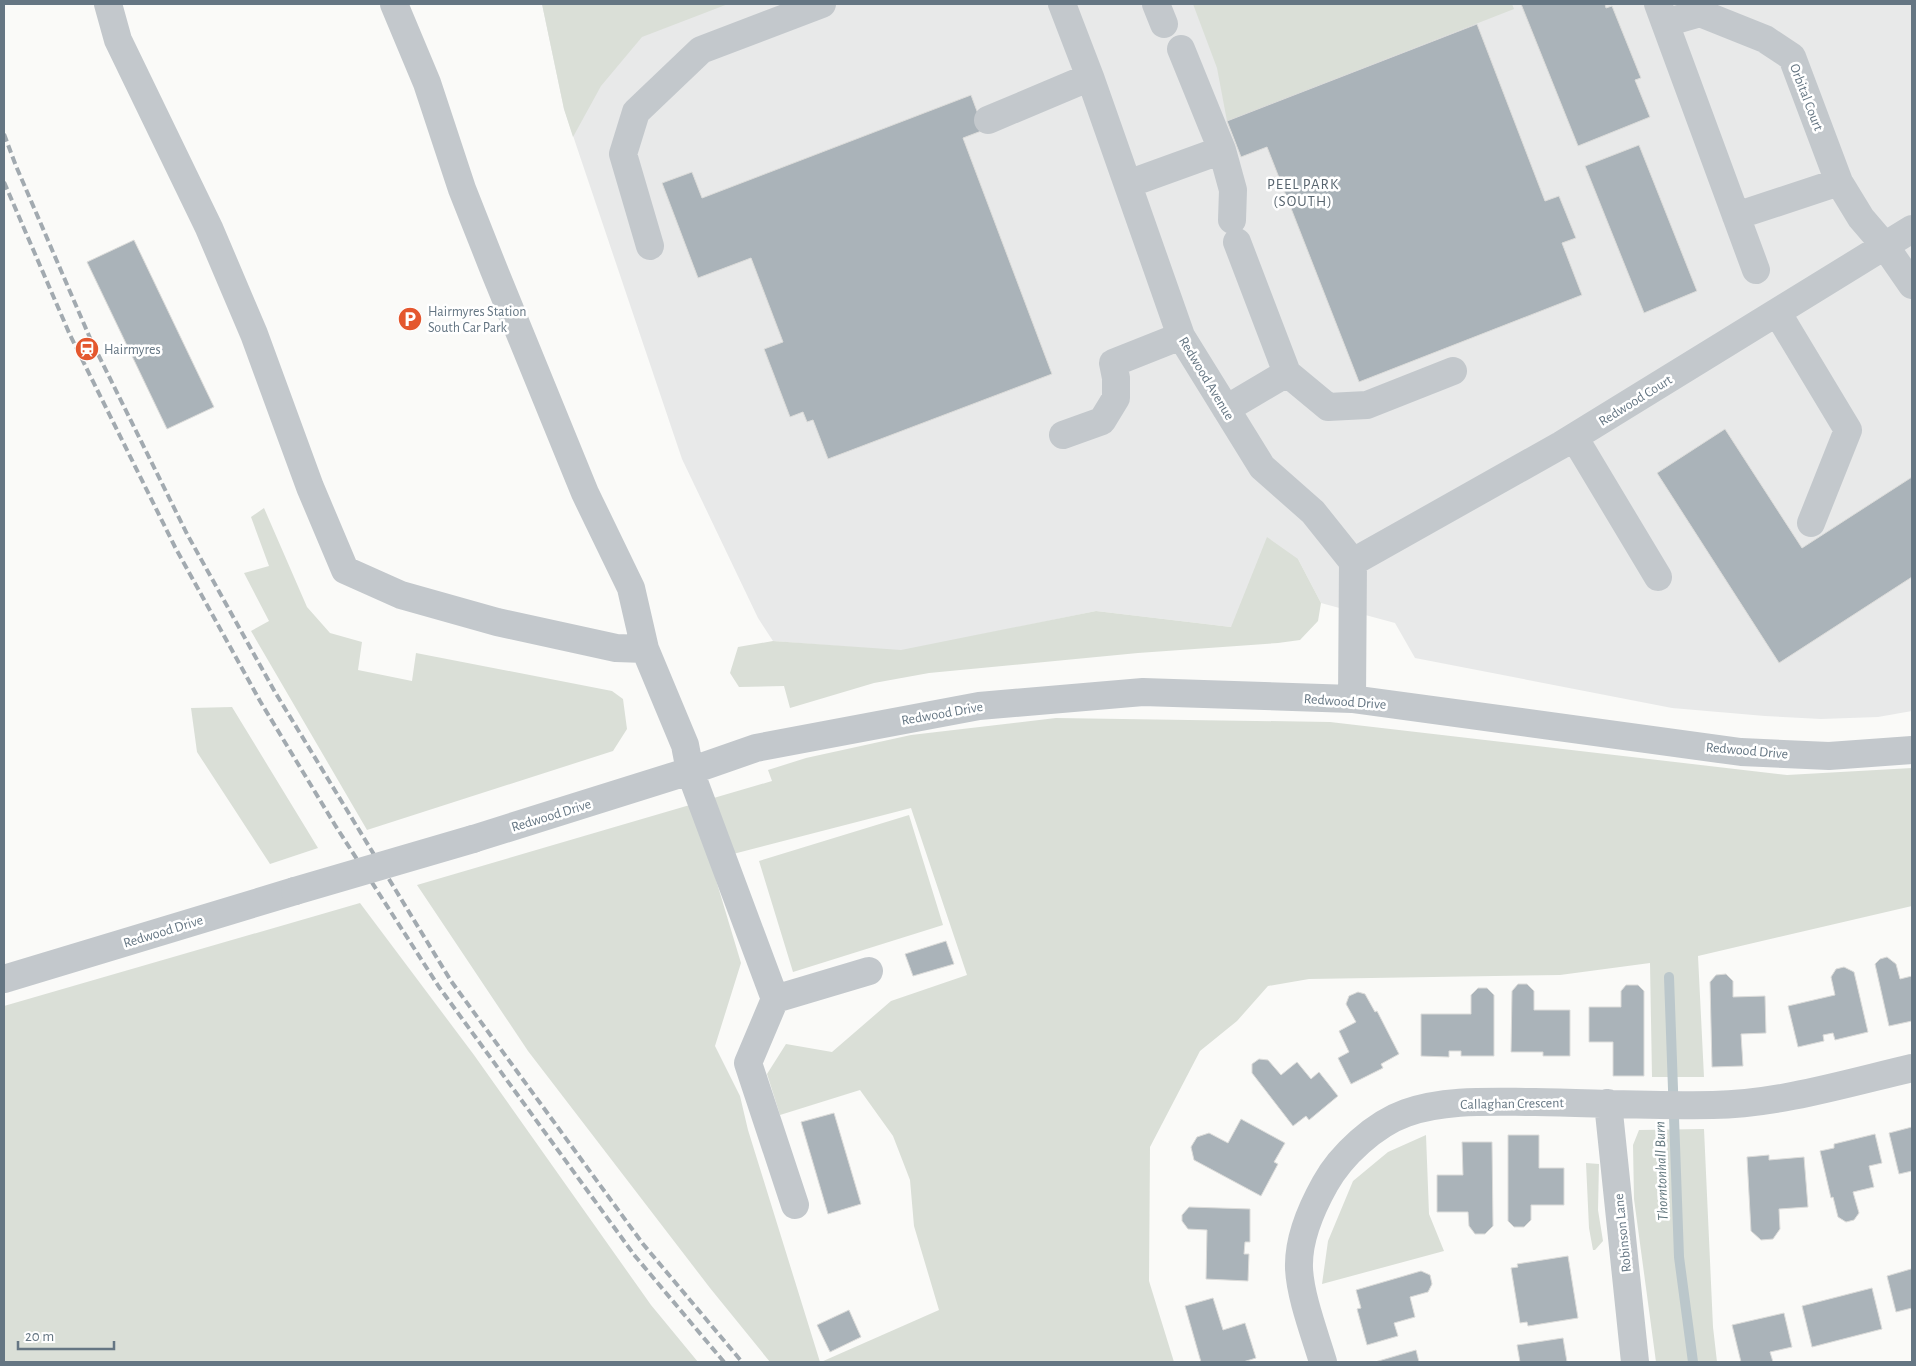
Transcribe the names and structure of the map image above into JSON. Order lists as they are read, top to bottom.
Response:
{
  "streets": {
    "street": [
      "Orbital Court",
      "Redwood Avenue",
      "Redwood Court",
      "Redwood Drive",
      "Callaghan Crescent",
      "Robinson Lane"
    ]
  },
  "crossings": [
    ["Orbital Court", "Redwood Court"],
    ["Redwood Avenue", "Redwood Court"],
    ["Callaghan Crescent", "Robinson Lane"]
  ],
  "districts": ["PEEL PARK (SOUTH)"],
  "water": ["Thorntonhall Burn"],
  "places": {
    "parking": ["Hairmyres Station South Car Park"],
    "station": ["Hairmyres"]
  },
  "scale_bar": "20 m"
}
